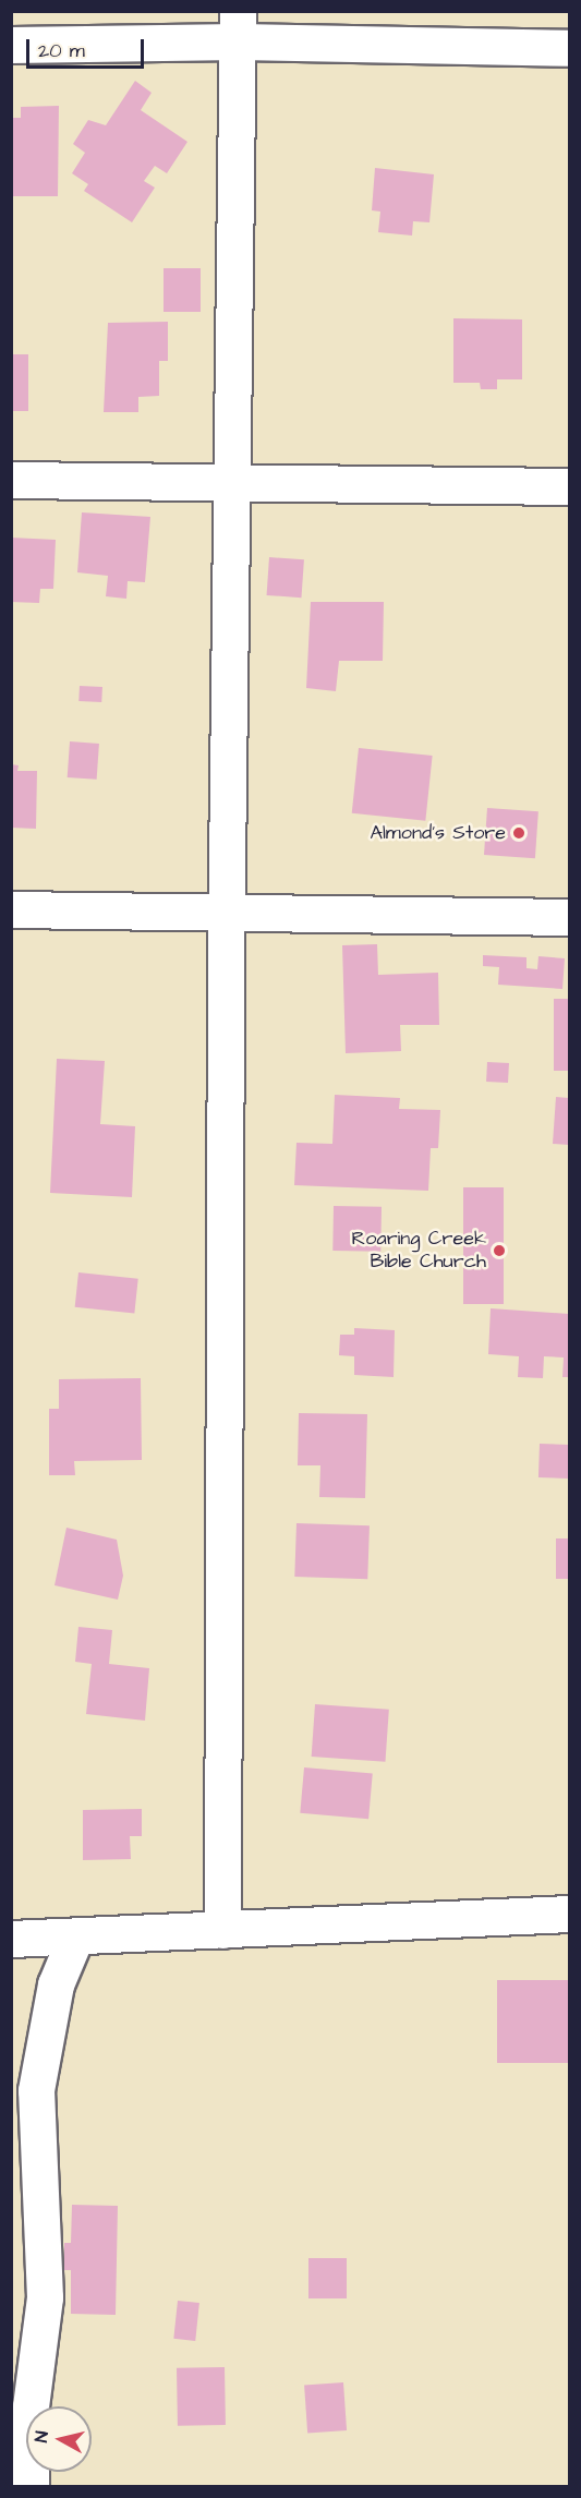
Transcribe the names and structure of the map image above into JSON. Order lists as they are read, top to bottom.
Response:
{
  "places": ["Almond's Store", "Roaring Creek Bible Church"],
  "scale_bar": "20 m",
  "north": "left"
}
